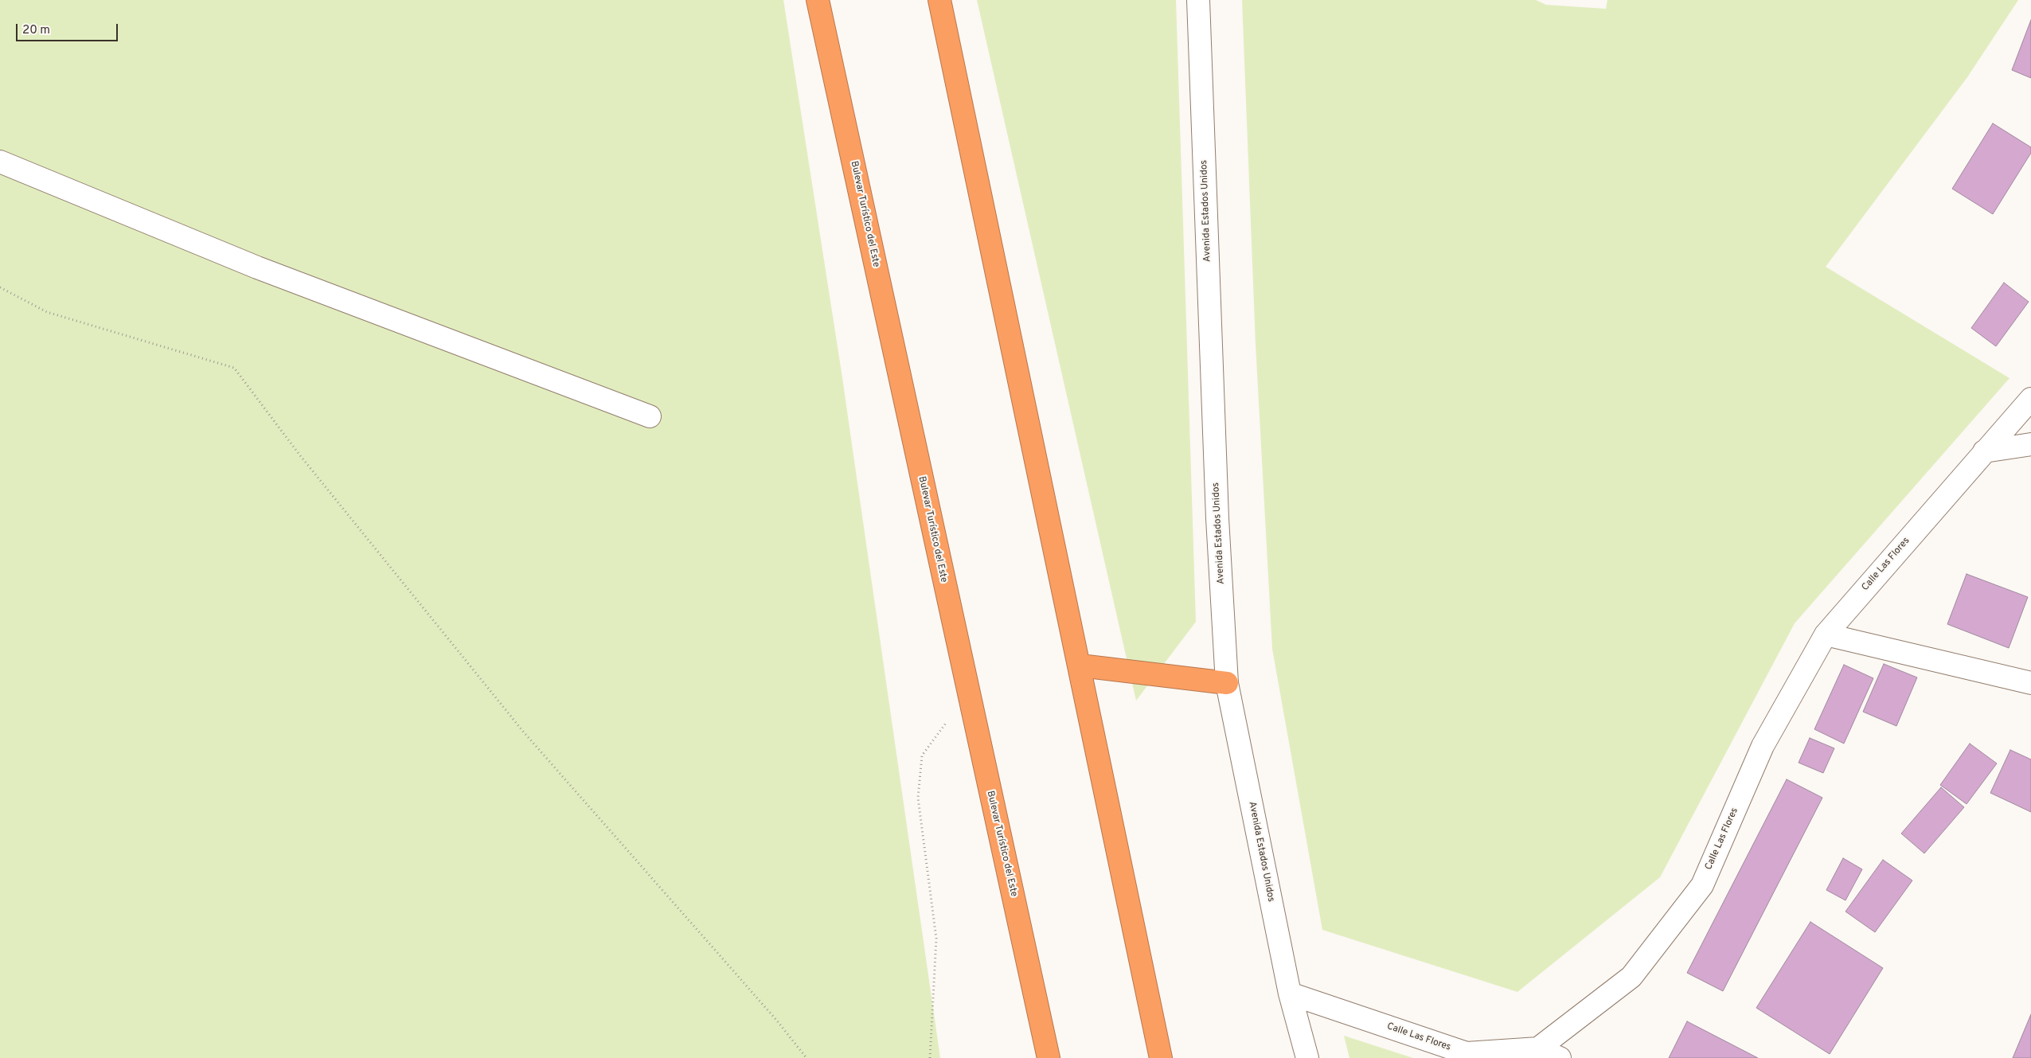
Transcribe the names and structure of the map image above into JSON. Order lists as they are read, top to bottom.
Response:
{
  "streets": {
    "highway": ["Bulevar Turístico del Este"],
    "street": ["Avenida Estados Unidos", "Calle Las Flores"]
  },
  "crossings": [
    ["Avenida Estados Unidos", "Calle Las Flores"]
  ],
  "scale_bar": "20 m"
}
